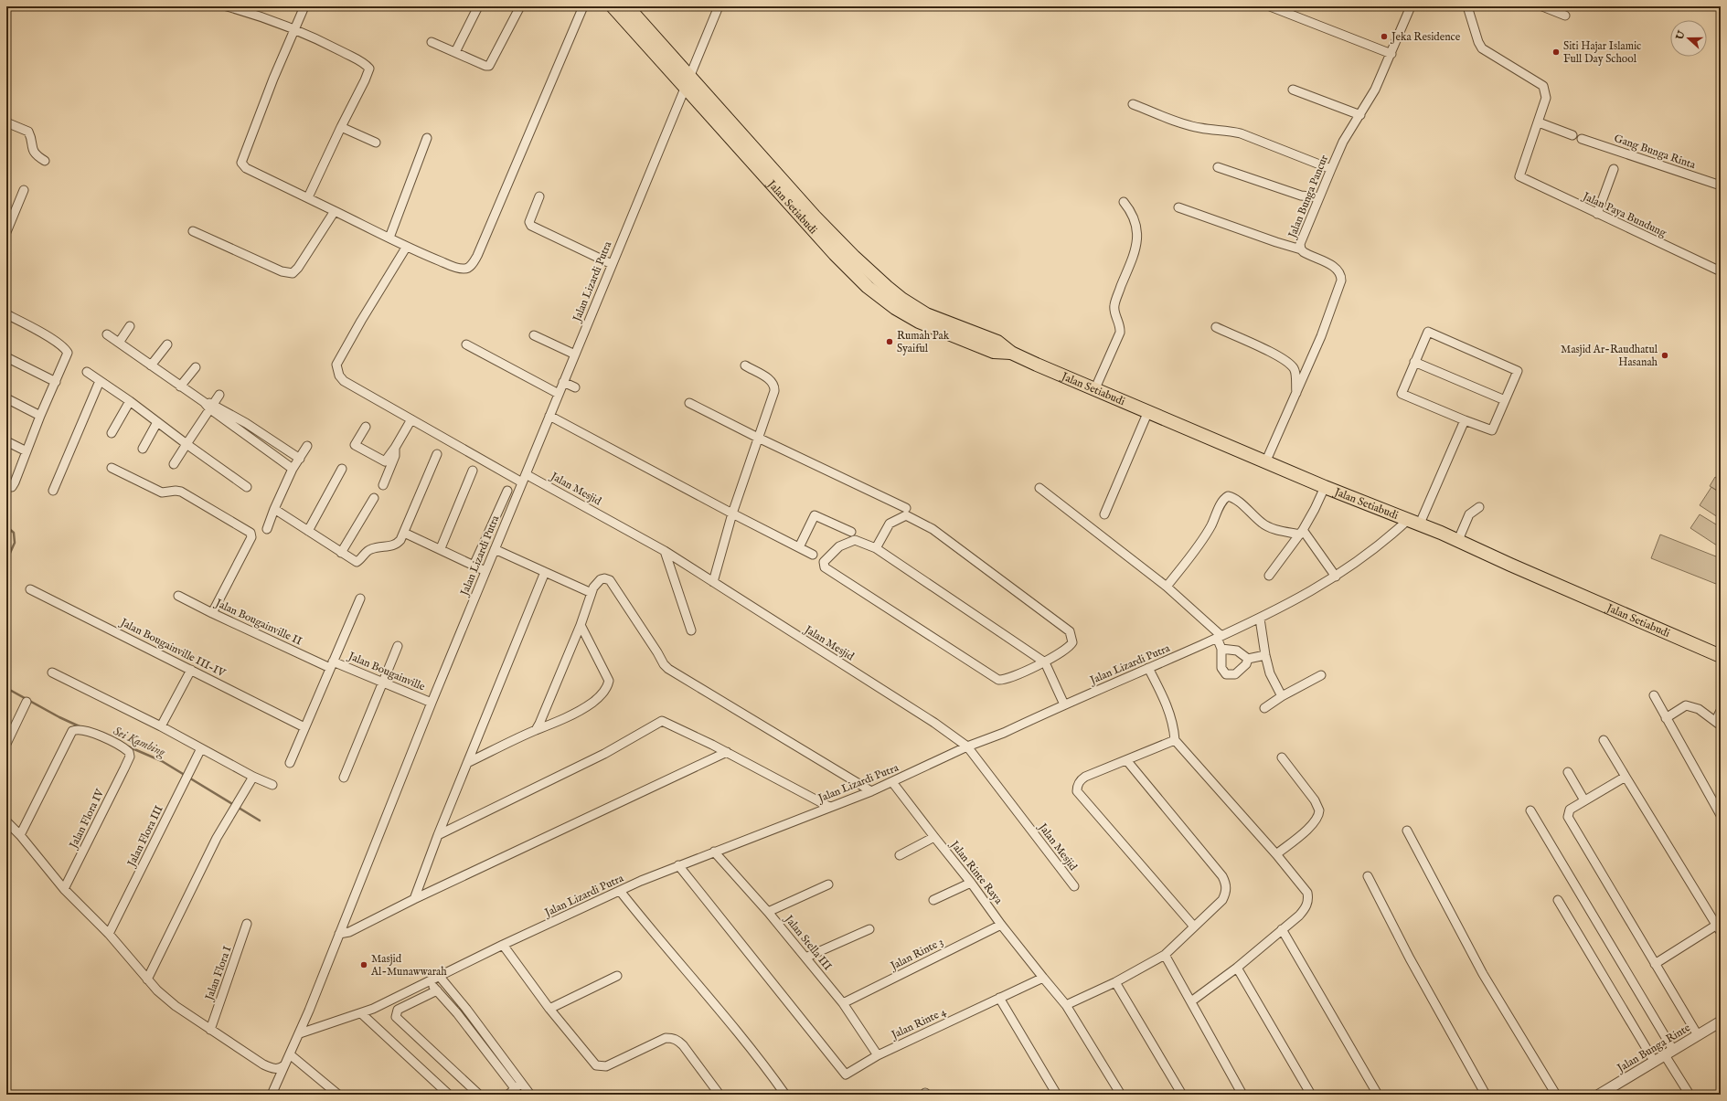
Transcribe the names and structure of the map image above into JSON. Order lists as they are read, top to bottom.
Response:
{
  "streets": {
    "main road": ["Jalan Setiabudi"],
    "street": [
      "Gang Bunga Rinta",
      "Jalan Bunga Pancur",
      "Jalan Paya Bundung",
      "Jalan Lizardi Putra",
      "Jalan Mesjid",
      "Jalan Bougainville II",
      "Jalan Bougainville III-IV",
      "Jalan Bougainville",
      "Jalan Flora IV",
      "Jalan Flora III",
      "Jalan Rinte Raya",
      "Jalan Stella III",
      "Jalan Rinte 3",
      "Jalan Flora I",
      "Jalan Rinte 4",
      "Jalan Bunga Rinte"
    ]
  },
  "crossings": [
    ["Jalan Bunga Pancur", "Jalan Setiabudi"],
    ["Jalan Setiabudi", "Jalan Lizardi Putra"],
    ["Jalan Lizardi Putra", "Jalan Mesjid"],
    ["Jalan Lizardi Putra", "Jalan Bougainville"],
    ["Jalan Lizardi Putra", "Jalan Rinte Raya"],
    ["Jalan Lizardi Putra", "Jalan Stella III"],
    ["Jalan Lizardi Putra", "Jalan Rinte 4"],
    ["Jalan Bougainville II", "Jalan Bougainville"],
    ["Jalan Rinte Raya", "Jalan Rinte 3"],
    ["Jalan Rinte Raya", "Jalan Rinte 4"],
    ["Jalan Stella III", "Jalan Rinte 3"],
    ["Jalan Stella III", "Jalan Rinte 4"]
  ],
  "water": ["Sei Kambing"],
  "places": [
    "Jeka Residence",
    "Siti Hajar Islamic Full Day School",
    "Rumah Pak Syaiful",
    "Masjid Ar-Raudhatul Hasanah",
    "Masjid Al-Munawwarah"
  ],
  "north": "left"
}
